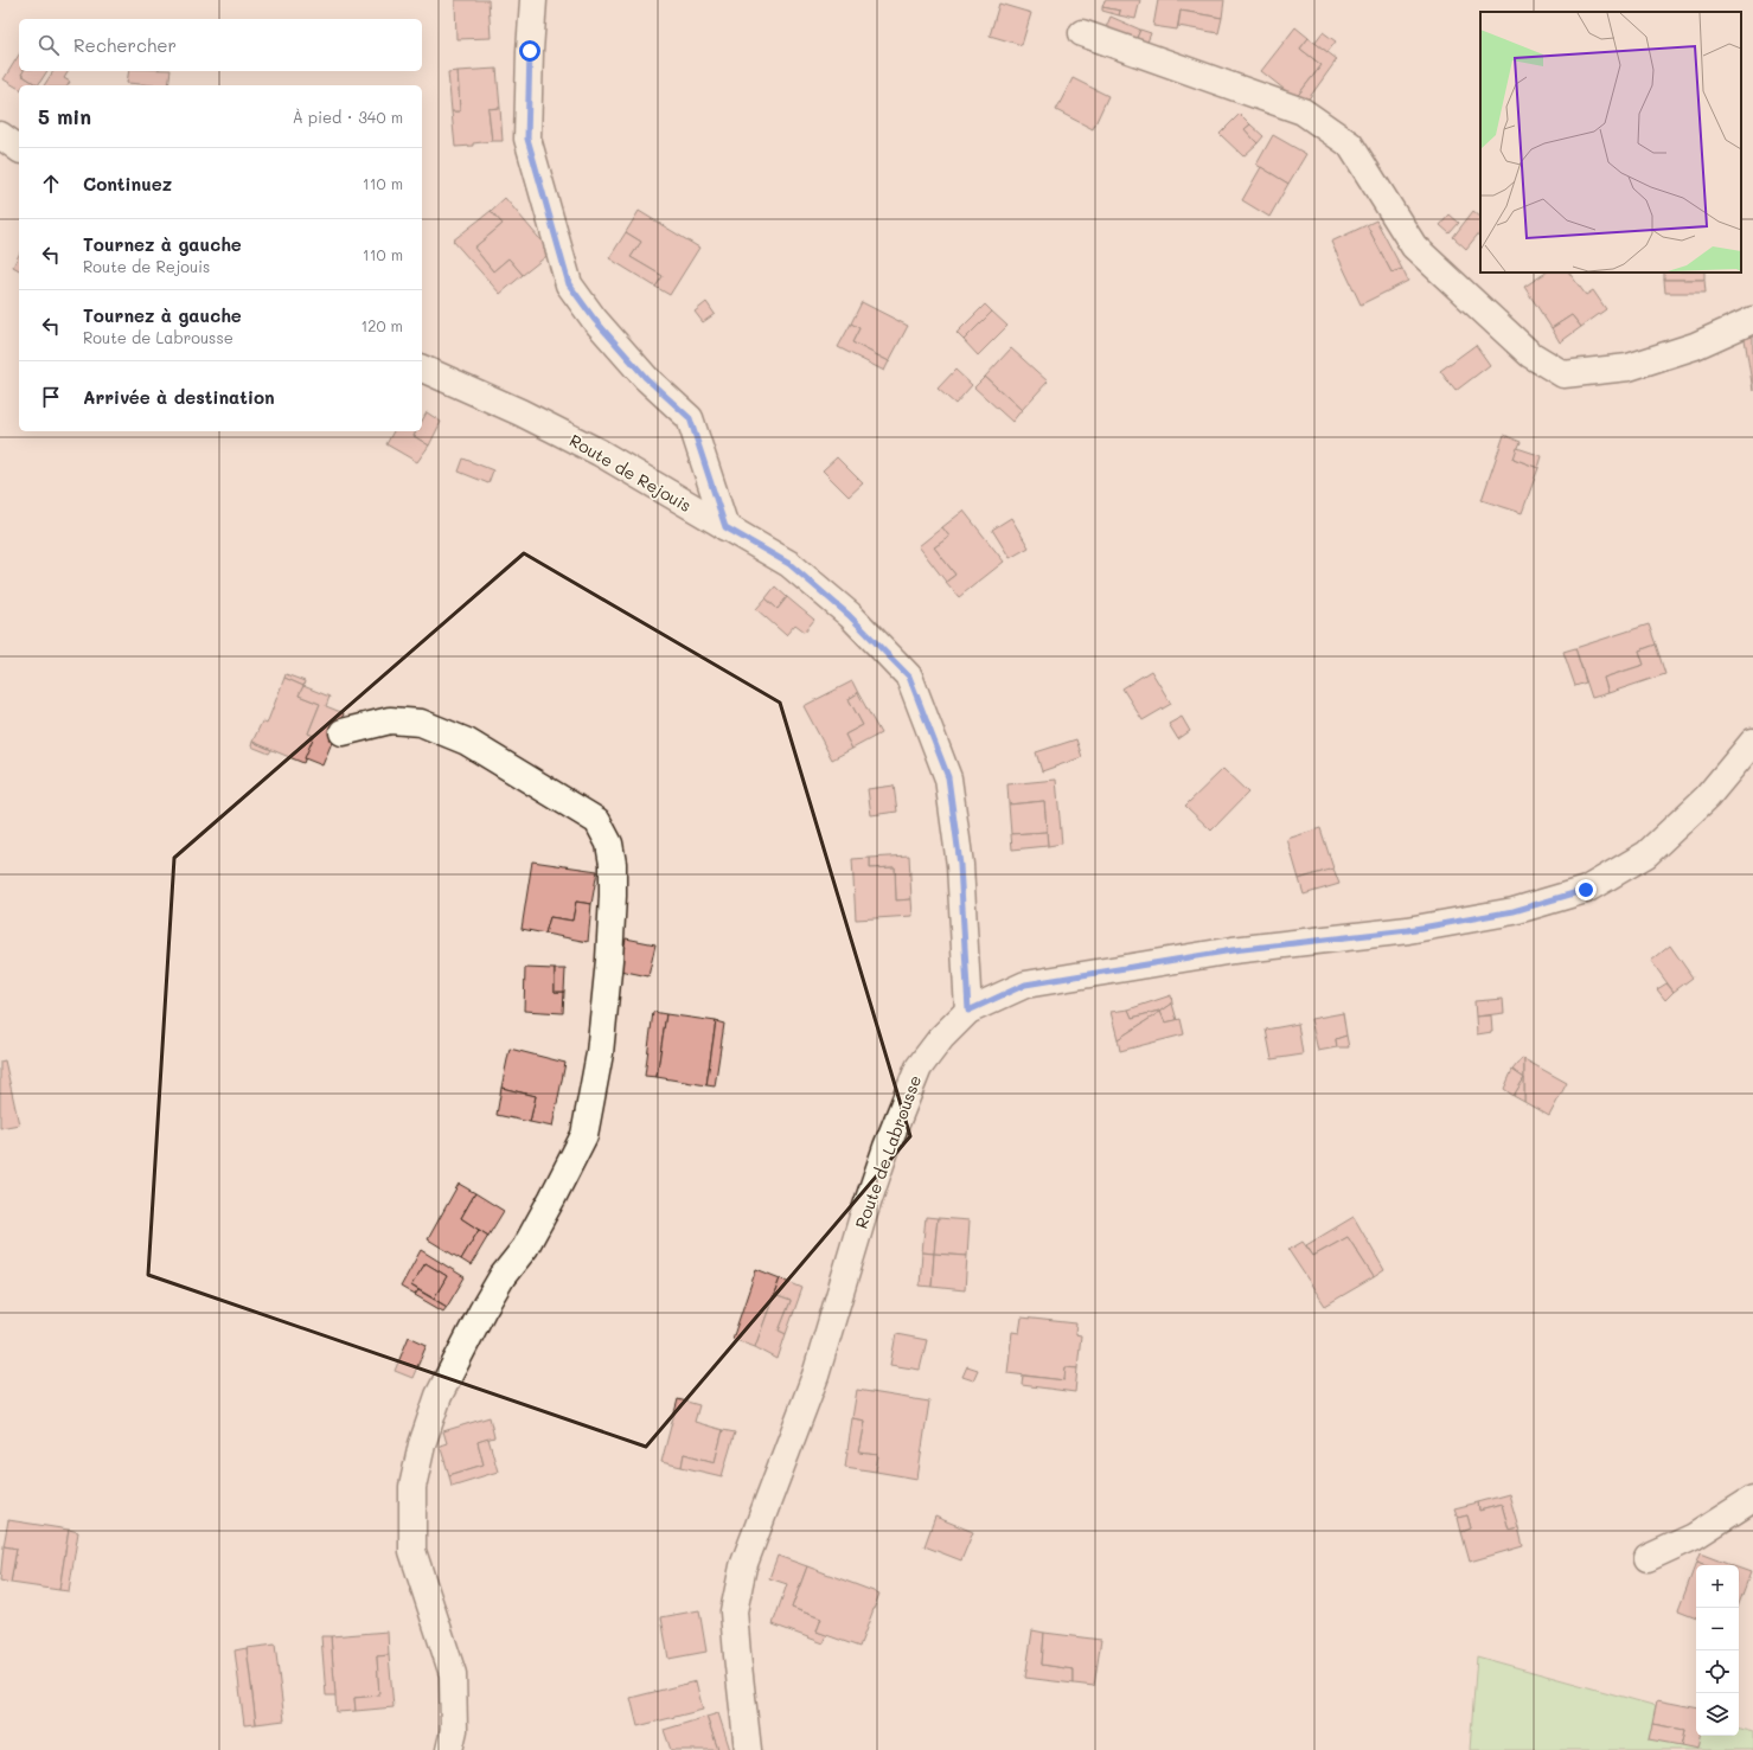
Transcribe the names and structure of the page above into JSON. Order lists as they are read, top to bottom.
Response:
{
  "streets": {
    "street": ["Route de Rejouis", "Route de Labrousse"]
  },
  "crossings": [
    ["Route de Rejouis", "Route de Labrousse"]
  ],
  "page": {
    "search": "Rechercher",
    "heading": ["5 min", "À pied · 340 m"],
    "list": [
      ["Continuez", "110 m"],
      ["Tournez à gauche", "Route de Rejouis", "110 m"],
      ["Tournez à gauche", "Route de Labrousse", "120 m"],
      "Arrivée à destination"
    ],
    "map_buttons": ["+", "−"]
  }
}
